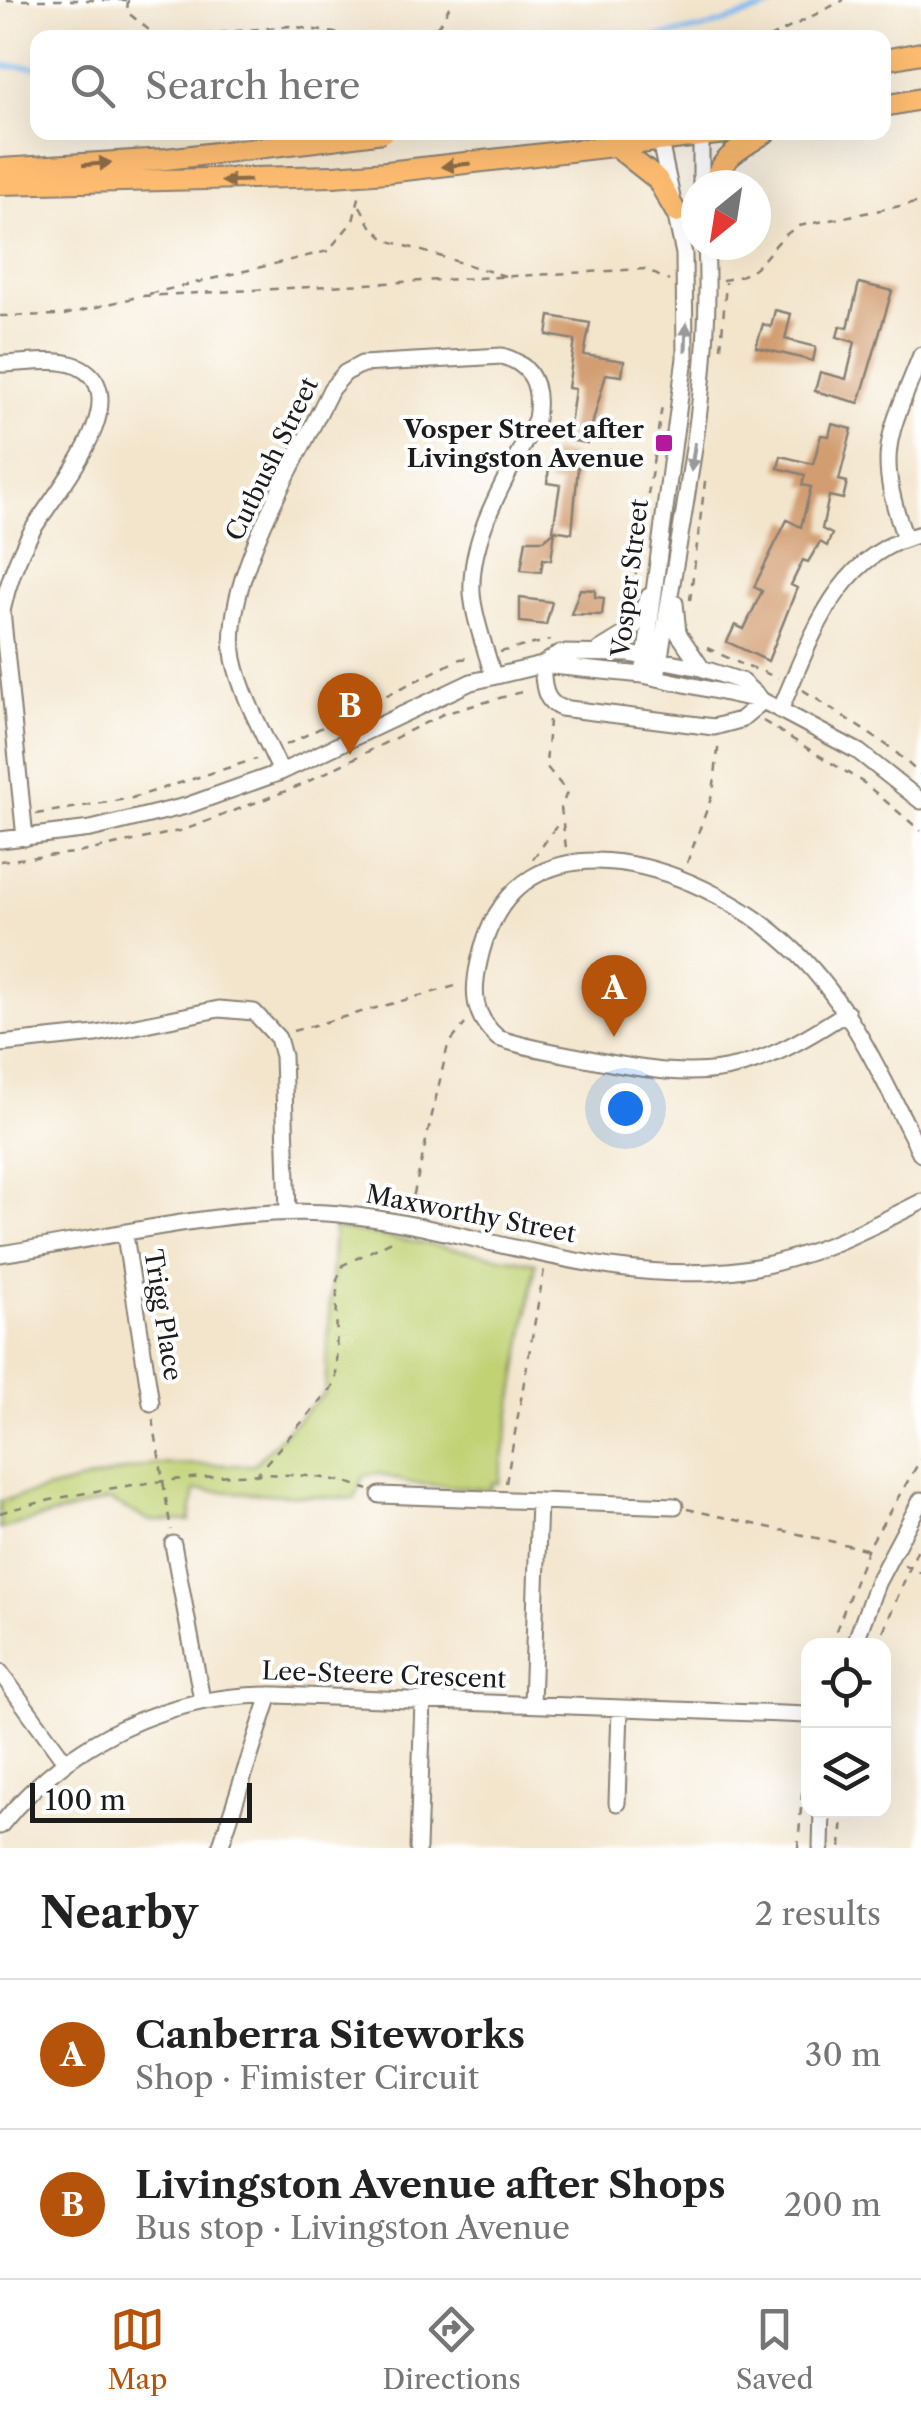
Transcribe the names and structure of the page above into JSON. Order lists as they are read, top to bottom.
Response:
{
  "streets": {
    "street": [
      "Cutbush Street",
      "Vosper Street",
      "Maxworthy Street",
      "Trigg Place",
      "Lee-Steere Crescent"
    ]
  },
  "crossings": [
    ["Maxworthy Street", "Trigg Place"]
  ],
  "places": {
    "transit": ["Vosper Street after Livingston Avenue"]
  },
  "scale_bar": "100 m",
  "north": "bottom left",
  "page": {
    "search": "Search here",
    "pins": ["B", "A"],
    "scale": "100 m",
    "heading": ["Nearby", "2 results"],
    "list": [
      {
        "mark": "A",
        "name": "Canberra Siteworks",
        "note": "Shop · Fimister Circuit",
        "value": "30 m"
      },
      {
        "mark": "B",
        "name": "Livingston Avenue after Shops",
        "note": "Bus stop · Livingston Avenue",
        "value": "200 m"
      }
    ],
    "nav": ["Map", "Directions", "Saved"]
  }
}
